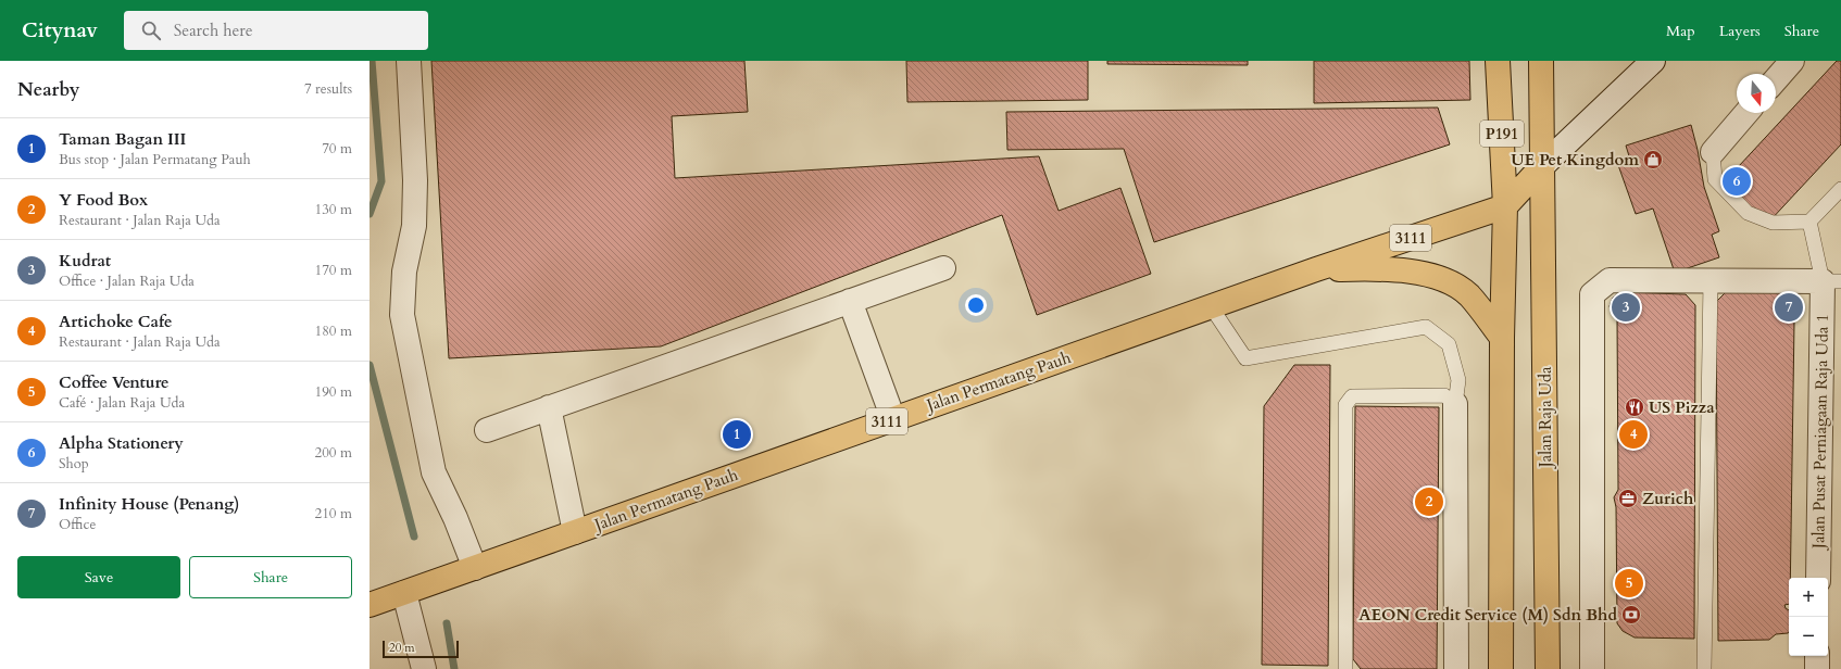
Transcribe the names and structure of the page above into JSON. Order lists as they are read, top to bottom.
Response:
{
  "streets": {
    "main road": [
      "P191",
      "3111",
      "Jalan Permatang Pauh",
      "Jalan Raja Uda"
    ],
    "street": ["Jalan Pusat Perniagaan Raja Uda 1"]
  },
  "crossings": [
    ["P191", "3111"],
    ["P191", "Jalan Permatang Pauh"],
    ["P191", "Jalan Raja Uda"],
    ["3111", "Jalan Permatang Pauh"],
    ["3111", "Jalan Raja Uda"]
  ],
  "places": {
    "shop": ["UE Pet Kingdom"],
    "restaurant": ["US Pizza"],
    "office": ["Zurich"],
    "bank": ["AEON Credit Service (M) Sdn Bhd"]
  },
  "scale_bar": "20 m",
  "north": "bottom",
  "page": {
    "header": "Citynav",
    "search": "Search here",
    "nav": ["Map", "Layers", "Share"],
    "heading": ["Nearby", "7 results"],
    "list": [
      {
        "mark": "1",
        "name": "Taman Bagan III",
        "note": "Bus stop · Jalan Permatang Pauh",
        "value": "70 m"
      },
      {
        "mark": "2",
        "name": "Y Food Box",
        "note": "Restaurant · Jalan Raja Uda",
        "value": "130 m"
      },
      {
        "mark": "3",
        "name": "Kudrat",
        "note": "Office · Jalan Raja Uda",
        "value": "170 m"
      },
      {
        "mark": "4",
        "name": "Artichoke Cafe",
        "note": "Restaurant · Jalan Raja Uda",
        "value": "180 m"
      },
      {
        "mark": "5",
        "name": "Coffee Venture",
        "note": "Café · Jalan Raja Uda",
        "value": "190 m"
      },
      {
        "mark": "6",
        "name": "Alpha Stationery",
        "note": "Shop",
        "value": "200 m"
      },
      {
        "mark": "7",
        "name": "Infinity House (Penang)",
        "note": "Office",
        "value": "210 m"
      }
    ],
    "pins": [
      "6",
      "3",
      "7",
      "1",
      "4",
      "2",
      "5"
    ],
    "buttons": ["Save", "Share"],
    "map_buttons": ["+", "−"],
    "scale": "20 m"
  }
}
